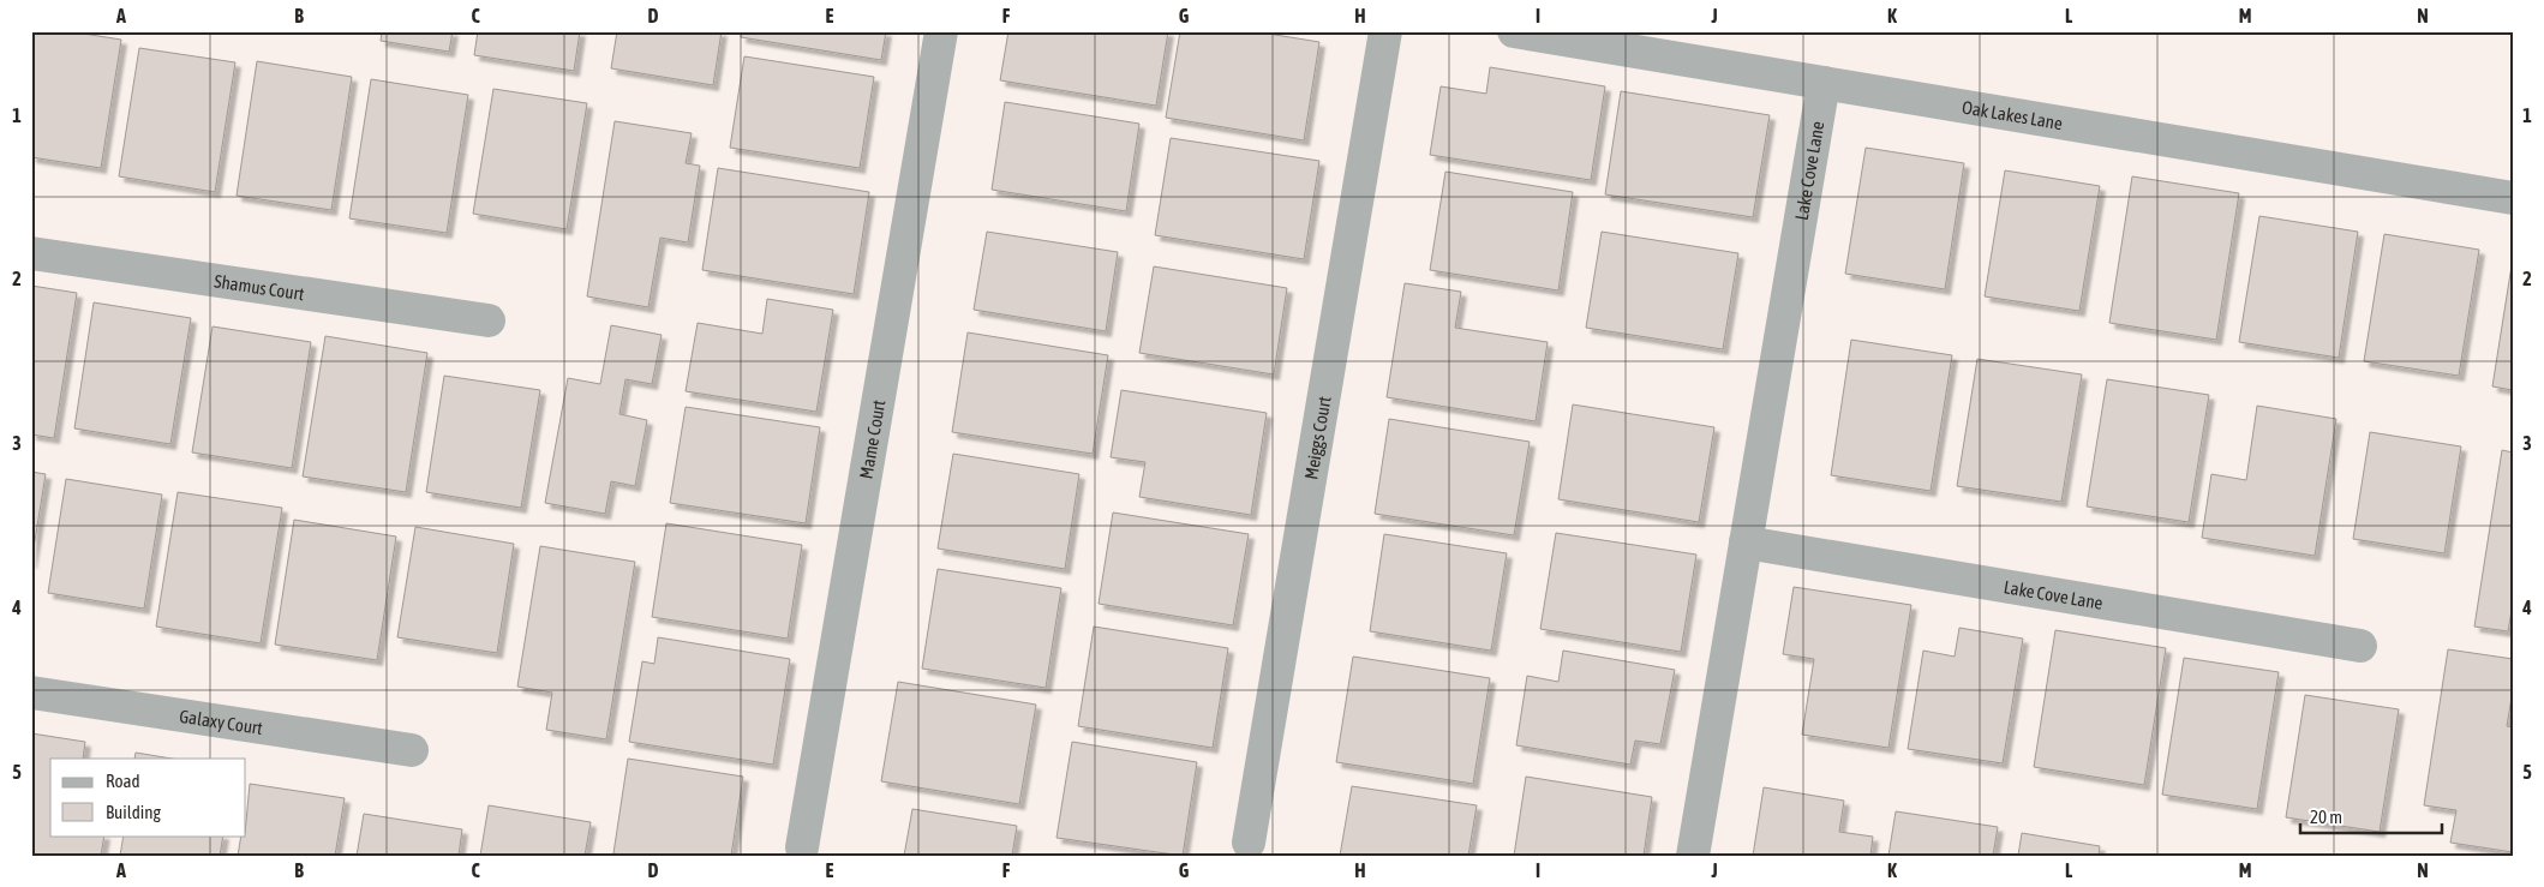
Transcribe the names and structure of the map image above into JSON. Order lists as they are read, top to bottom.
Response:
{
  "streets": {
    "street": [
      "Oak Lakes Lane",
      "Lake Cove Lane",
      "Shamus Court",
      "Meiggs Court",
      "Mame Court",
      "Galaxy Court"
    ]
  },
  "crossings": [
    ["Oak Lakes Lane", "Lake Cove Lane"]
  ],
  "legend": ["Road", "Building"],
  "scale_bar": "20 m",
  "grid": {
    "columns": [
      "A",
      "B",
      "C",
      "D",
      "E",
      "F",
      "G",
      "H",
      "I",
      "J",
      "K",
      "L",
      "M",
      "N"
    ],
    "rows": [
      "1",
      "2",
      "3",
      "4",
      "5"
    ]
  }
}
